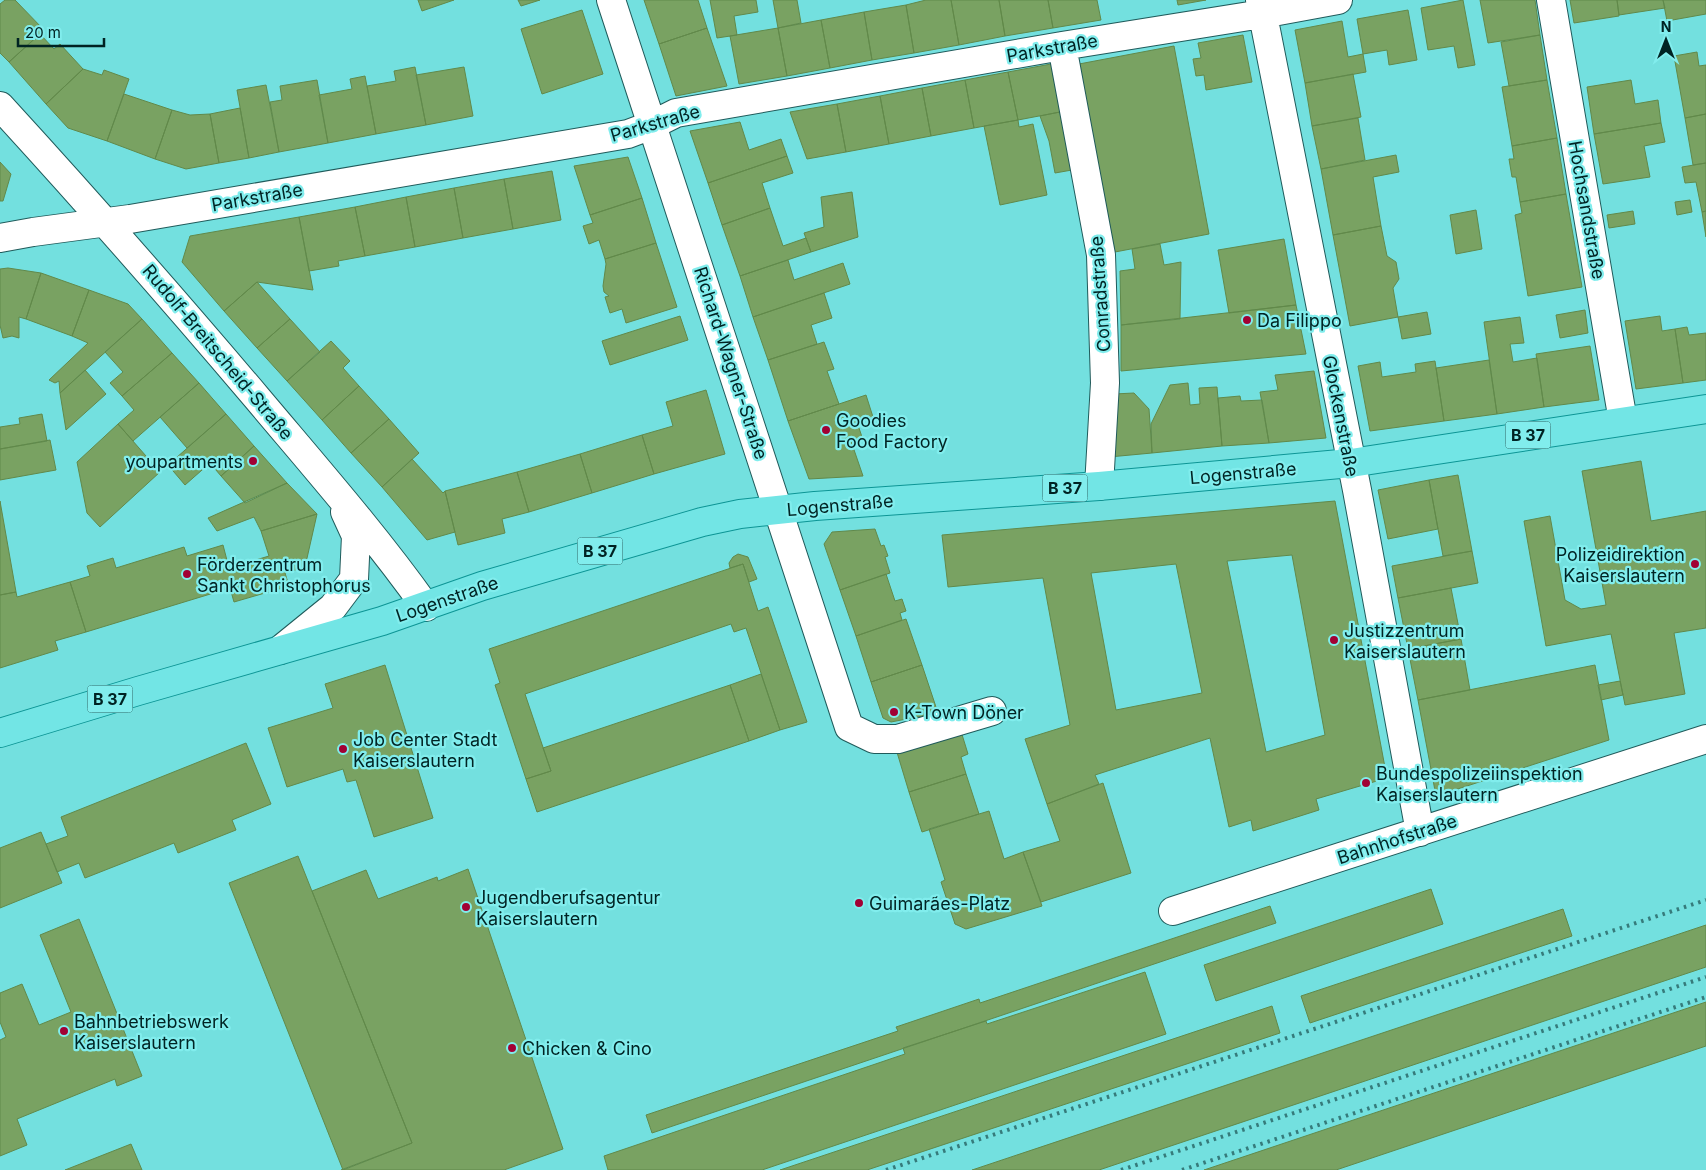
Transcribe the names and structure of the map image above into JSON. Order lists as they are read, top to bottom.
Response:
{
  "streets": {
    "main road": ["B 37", "Logenstraße"],
    "street": [
      "Parkstraße",
      "Hochsandstraße",
      "Conradstraße",
      "Rudolf-Breitscheid-Straße",
      "Richard-Wagner-Straße",
      "Glockenstraße",
      "Bahnhofstraße"
    ]
  },
  "crossings": [
    ["Parkstraße", "Conradstraße"],
    ["Parkstraße", "Rudolf-Breitscheid-Straße"],
    ["Parkstraße", "Richard-Wagner-Straße"],
    ["Parkstraße", "Glockenstraße"],
    ["Hochsandstraße", "Logenstraße"],
    ["Conradstraße", "Logenstraße"],
    ["Rudolf-Breitscheid-Straße", "Logenstraße"],
    ["Richard-Wagner-Straße", "Logenstraße"],
    ["Glockenstraße", "Logenstraße"],
    ["Glockenstraße", "Bahnhofstraße"]
  ],
  "places": [
    "Da Filippo",
    "Goodies Food Factory",
    "youpartments",
    "Polizeidirektion Kaiserslautern",
    "Förderzentrum Sankt Christophorus",
    "Justizzentrum Kaiserslautern",
    "K-Town Döner",
    "Job Center Stadt Kaiserslautern",
    "Bundespolizeiinspektion Kaiserslautern",
    "Guimarães-Platz",
    "Jugendberufsagentur Kaiserslautern",
    "Bahnbetriebswerk Kaiserslautern",
    "Chicken & Cino"
  ],
  "scale_bar": "20 m",
  "north": "top"
}
